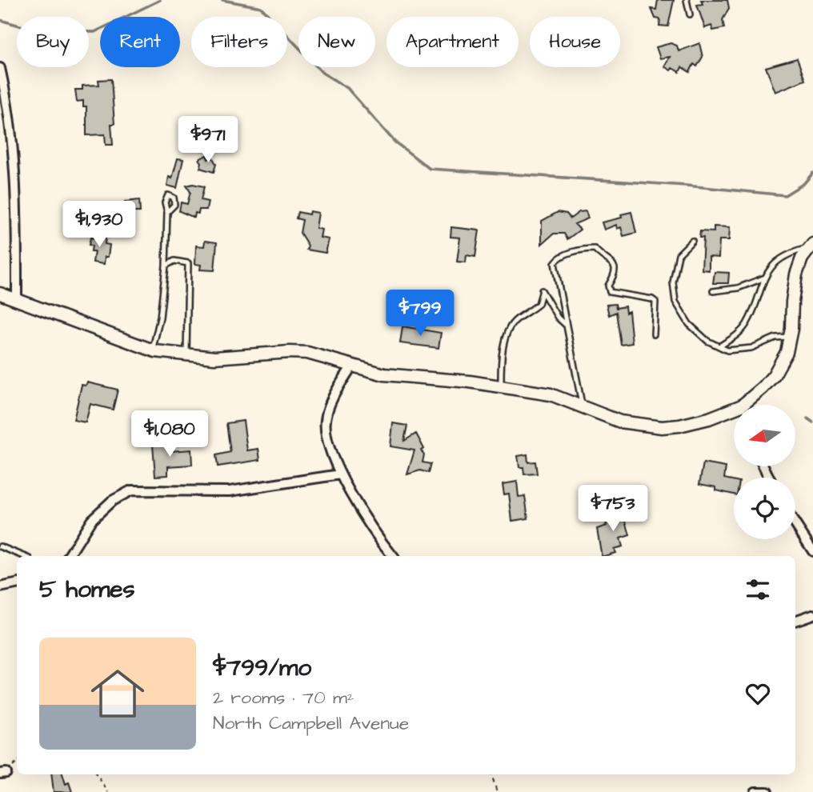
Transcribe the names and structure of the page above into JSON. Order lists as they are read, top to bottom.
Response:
{
  "north": "left",
  "page": {
    "chip": [
      "Buy",
      "Rent",
      "Filters",
      "New",
      "Apartment",
      "House"
    ],
    "price": [
      "$971",
      "$1,930",
      "$799",
      "$1,080",
      "$753"
    ],
    "heading": "5 homes",
    "list": [
      {
        "name": "$799/mo",
        "note": "2 rooms · 70 m² · North Campbell Avenue"
      }
    ]
  }
}
